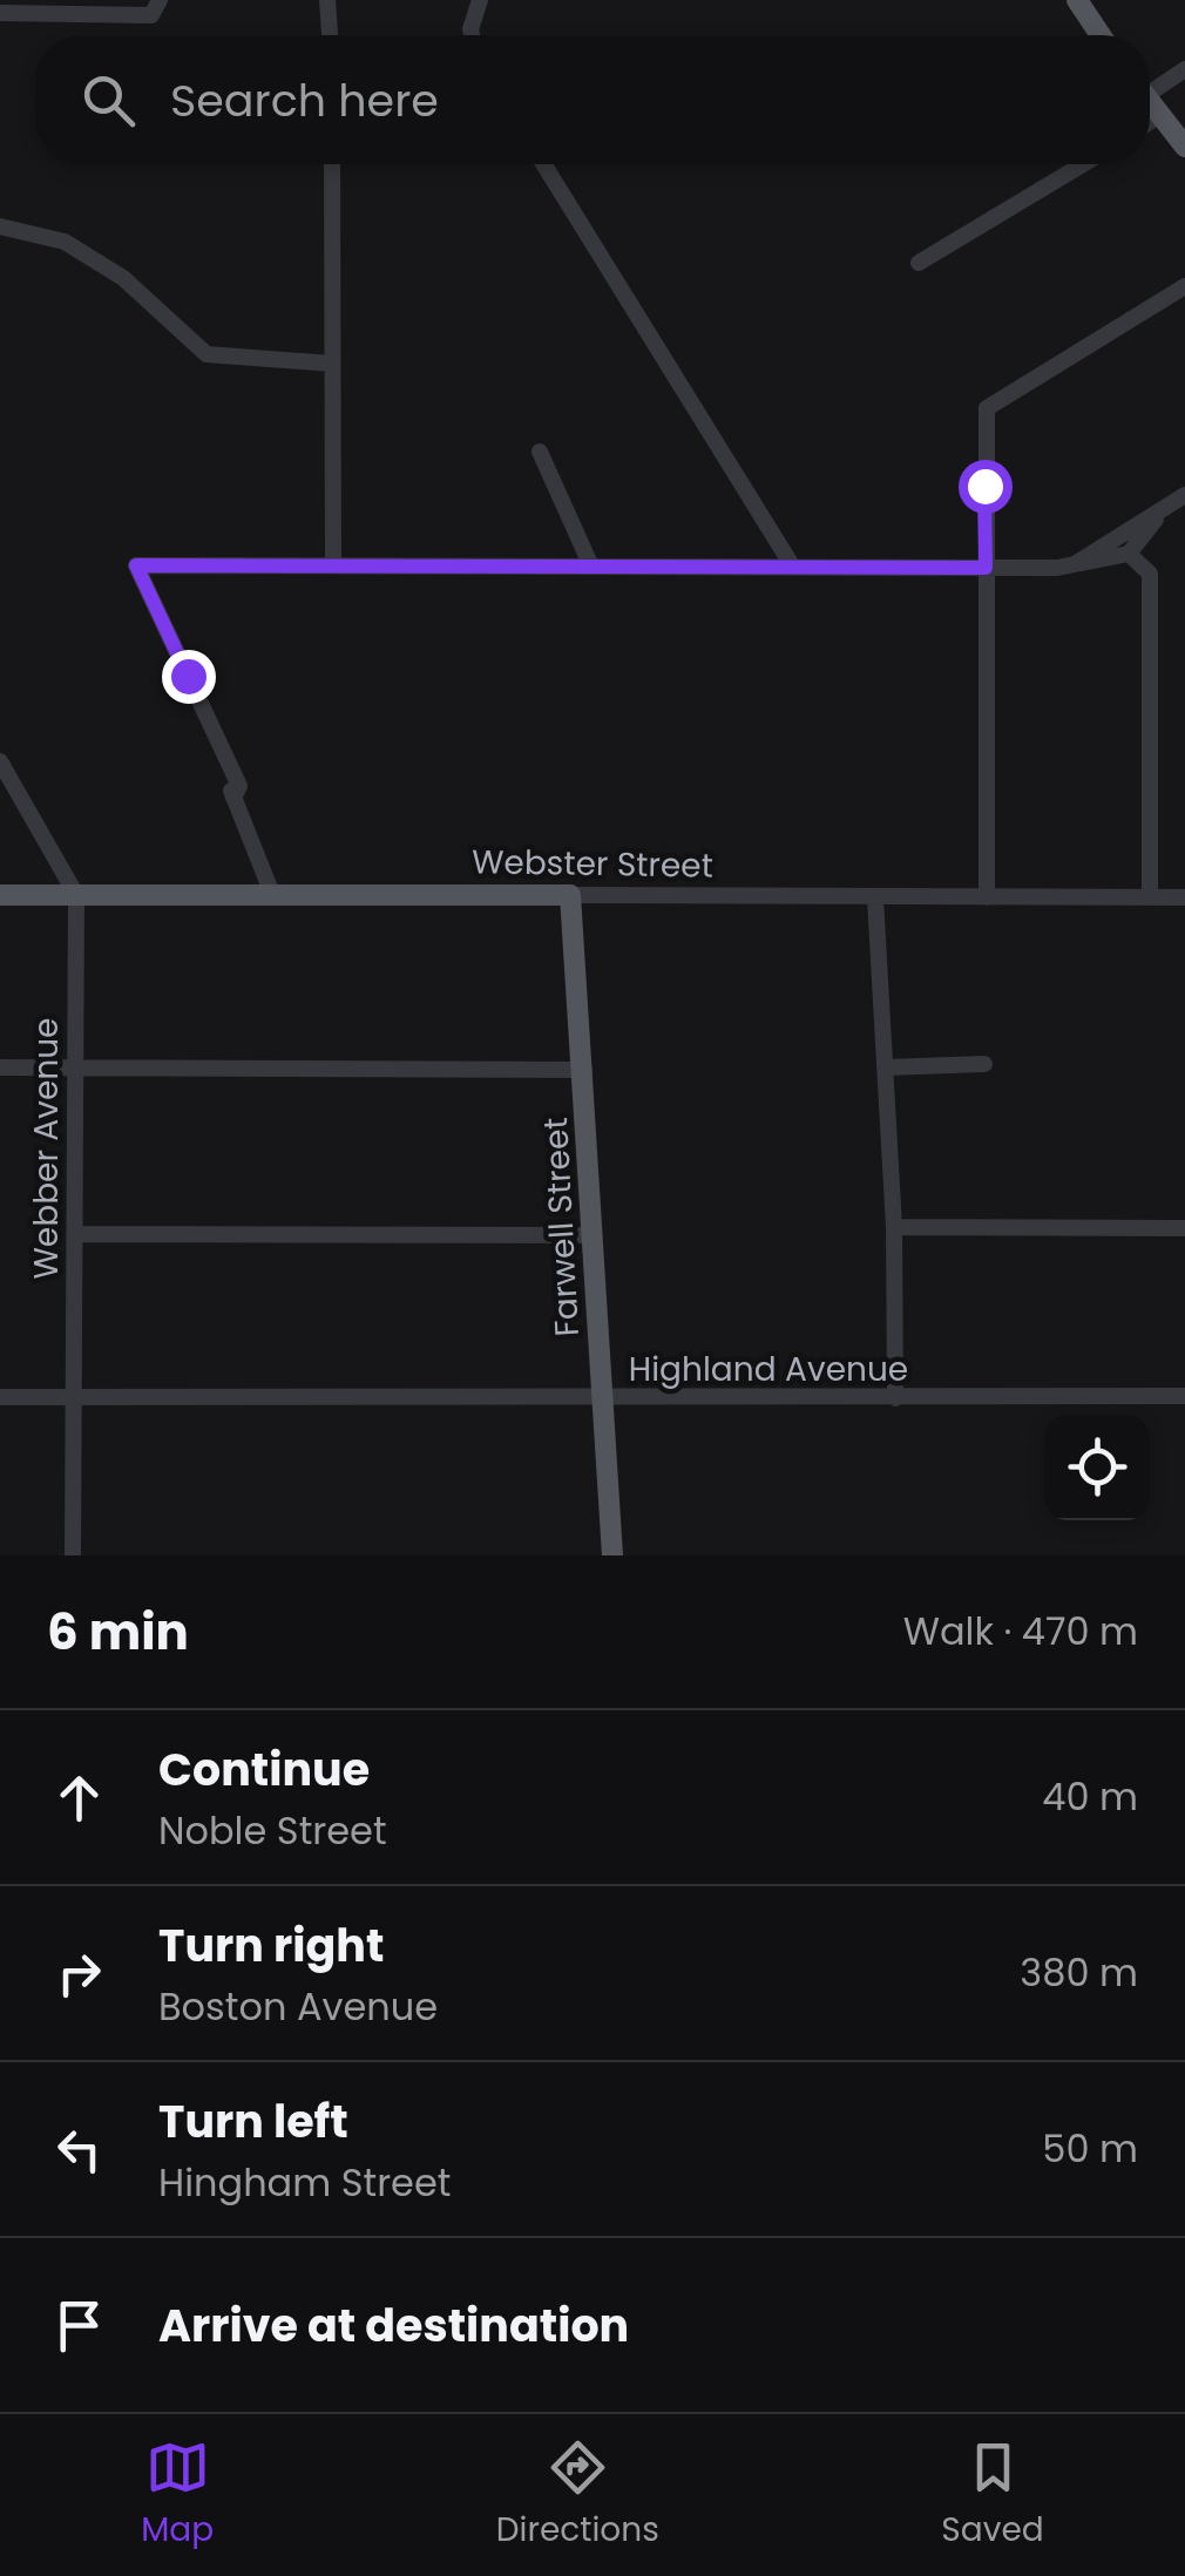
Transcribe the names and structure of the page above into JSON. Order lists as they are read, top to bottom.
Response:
{
  "streets": {
    "main road": ["Webster Street", "Farwell Street"],
    "street": ["Webber Avenue", "Highland Avenue"]
  },
  "crossings": [
    ["Webster Street", "Webber Avenue"],
    ["Webster Street", "Farwell Street"],
    ["Webber Avenue", "Highland Avenue"],
    ["Farwell Street", "Highland Avenue"]
  ],
  "page": {
    "search": "Search here",
    "heading": ["6 min", "Walk · 470 m"],
    "list": [
      ["Continue", "Noble Street", "40 m"],
      ["Turn right", "Boston Avenue", "380 m"],
      ["Turn left", "Hingham Street", "50 m"],
      "Arrive at destination"
    ],
    "nav": ["Map", "Directions", "Saved"]
  }
}
